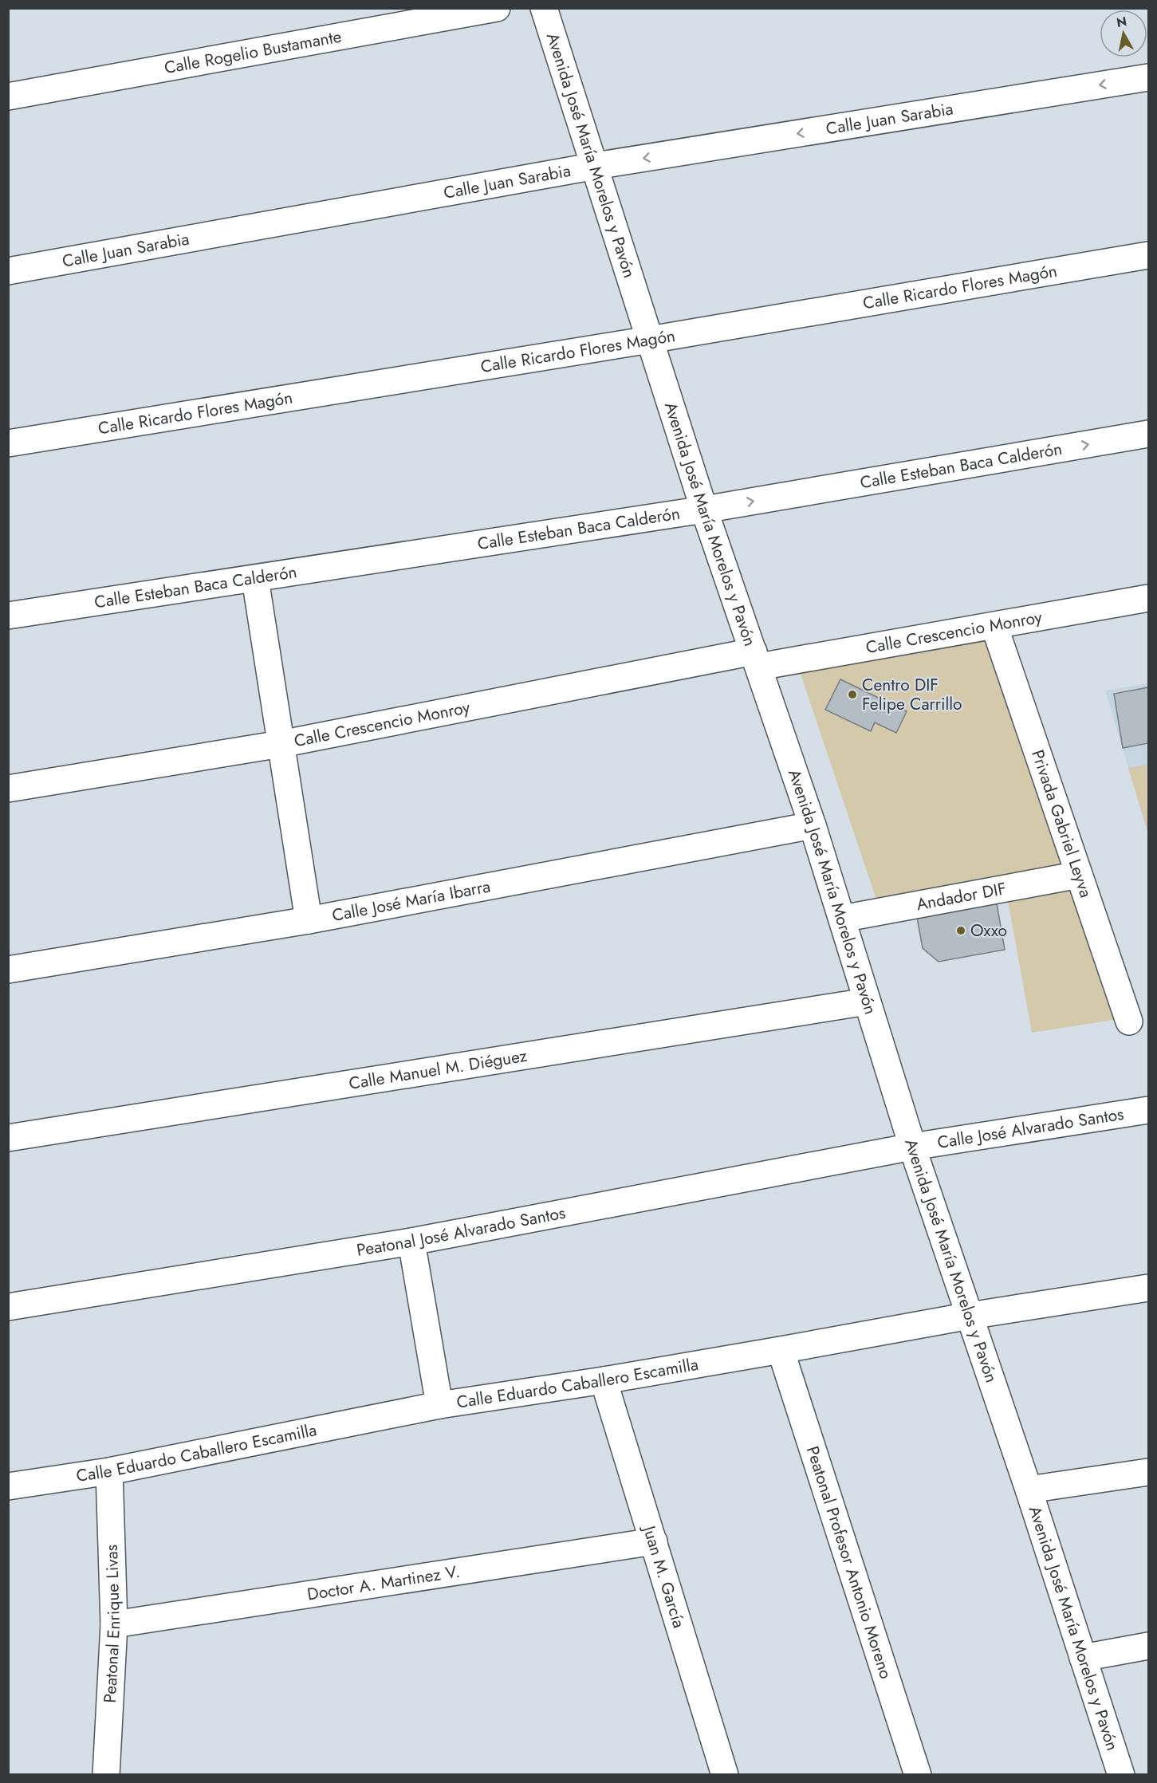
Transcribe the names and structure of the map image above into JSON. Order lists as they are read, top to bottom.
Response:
{
  "streets": {
    "street": [
      "Calle Rogelio Bustamante",
      "Calle Juan Sarabia",
      "Avenida José María Morelos y Pavón",
      "Calle Ricardo Flores Magón",
      "Calle Esteban Baca Calderón",
      "Calle Crescencio Monroy",
      "Privada Gabriel Leyva",
      "Andador DIF",
      "Calle José María Ibarra",
      "Calle Manuel M. Diéguez",
      "Calle José Alvarado Santos",
      "Peatonal José Alvarado Santos",
      "Calle Eduardo Caballero Escamilla",
      "Peatonal Profesor Antonio Moreno",
      "Juan M. García",
      "Doctor A. Martinez V.",
      "Peatonal Enrique Livas"
    ]
  },
  "crossings": [
    ["Calle Juan Sarabia", "Avenida José María Morelos y Pavón"],
    ["Avenida José María Morelos y Pavón", "Calle Ricardo Flores Magón"],
    ["Avenida José María Morelos y Pavón", "Calle Esteban Baca Calderón"],
    ["Avenida José María Morelos y Pavón", "Calle Crescencio Monroy"],
    ["Avenida José María Morelos y Pavón", "Andador DIF"],
    ["Avenida José María Morelos y Pavón", "Calle José María Ibarra"],
    ["Avenida José María Morelos y Pavón", "Calle Manuel M. Diéguez"],
    ["Avenida José María Morelos y Pavón", "Calle José Alvarado Santos"],
    ["Avenida José María Morelos y Pavón", "Peatonal José Alvarado Santos"],
    ["Avenida José María Morelos y Pavón", "Calle Eduardo Caballero Escamilla"],
    ["Calle Crescencio Monroy", "Privada Gabriel Leyva"],
    ["Privada Gabriel Leyva", "Andador DIF"],
    ["Calle José Alvarado Santos", "Peatonal José Alvarado Santos"],
    ["Calle Eduardo Caballero Escamilla", "Peatonal Profesor Antonio Moreno"],
    ["Calle Eduardo Caballero Escamilla", "Juan M. García"],
    ["Calle Eduardo Caballero Escamilla", "Peatonal Enrique Livas"],
    ["Juan M. García", "Doctor A. Martinez V."],
    ["Doctor A. Martinez V.", "Peatonal Enrique Livas"]
  ],
  "one_way": ["Calle Juan Sarabia", "Calle Esteban Baca Calderón"],
  "places": ["Centro DIF Felipe Carrillo", "Oxxo"],
  "north": "top"
}
